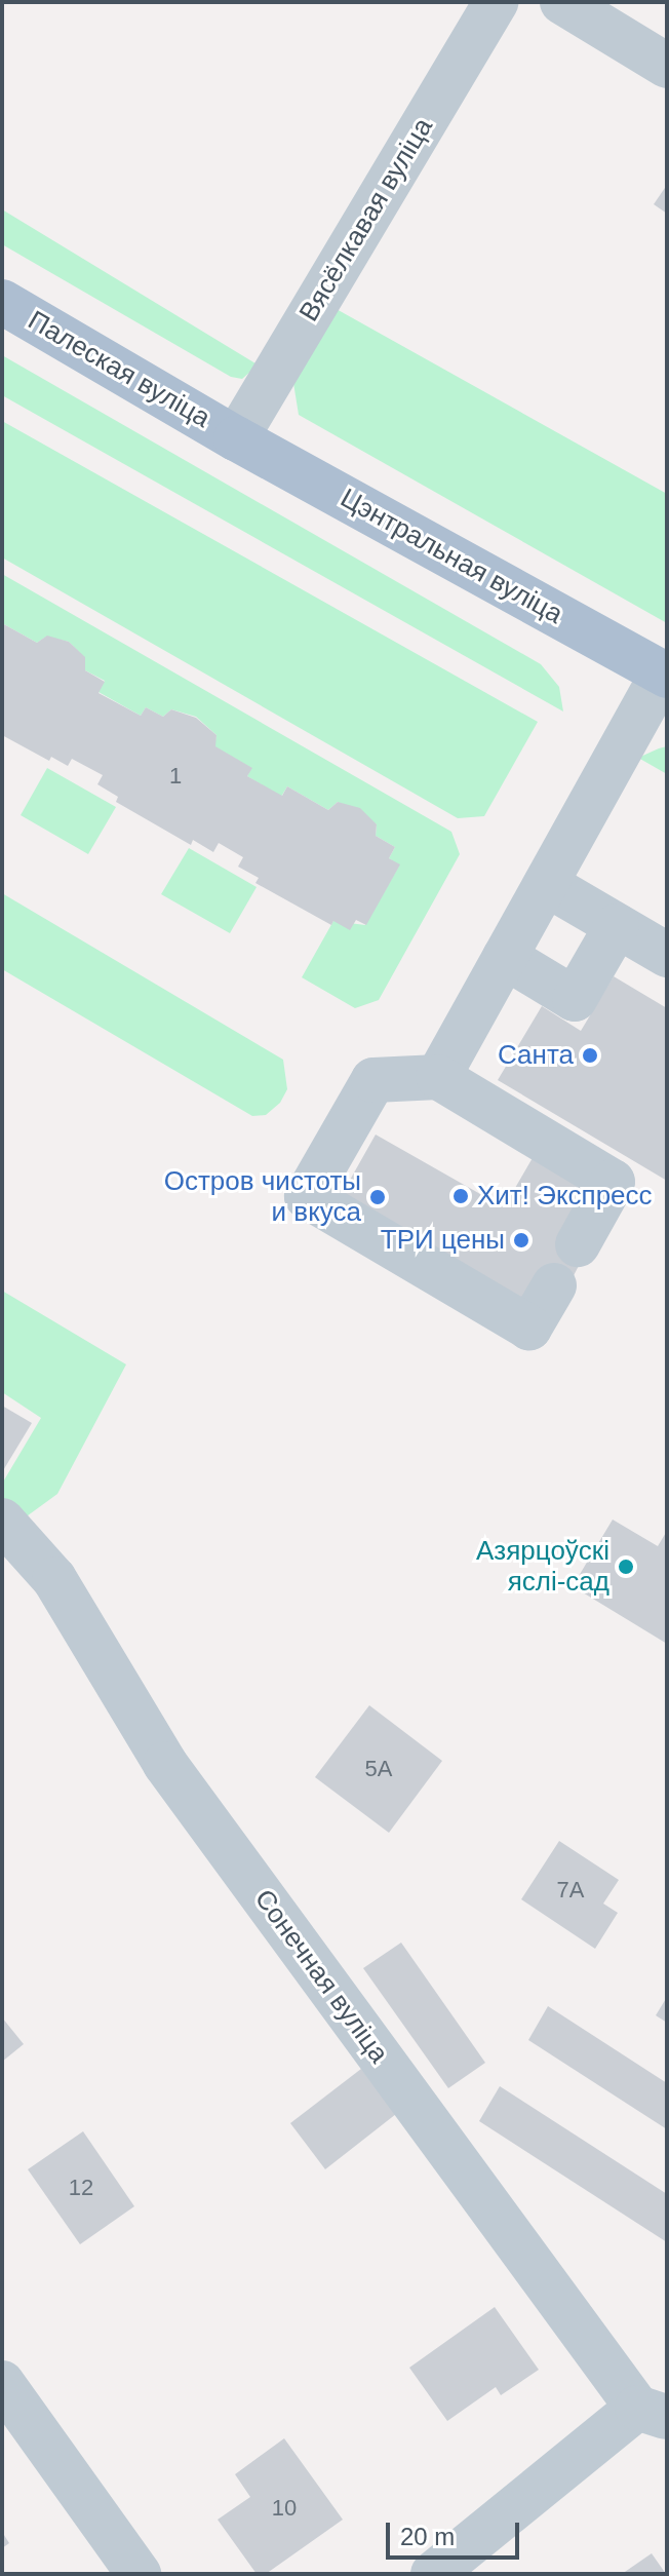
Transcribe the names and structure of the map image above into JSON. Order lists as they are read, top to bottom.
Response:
{
  "streets": {
    "main road": ["Палеская вуліца", "Цэнтральная вуліца"],
    "street": ["Вясёлкавая вуліца", "Сонечная вуліца"]
  },
  "crossings": [
    ["Вясёлкавая вуліца", "Палеская вуліца"],
    ["Вясёлкавая вуліца", "Цэнтральная вуліца"],
    ["Палеская вуліца", "Цэнтральная вуліца"]
  ],
  "places": [
    "Санта",
    "Хит! Экспресс",
    "Остров чистоты и вкуса",
    "ТРИ цены",
    "Азярцоўскі яслі-сад"
  ],
  "house_numbers": [
    "1",
    "5А",
    "7А",
    "12",
    "10"
  ],
  "scale_bar": "20 m"
}
